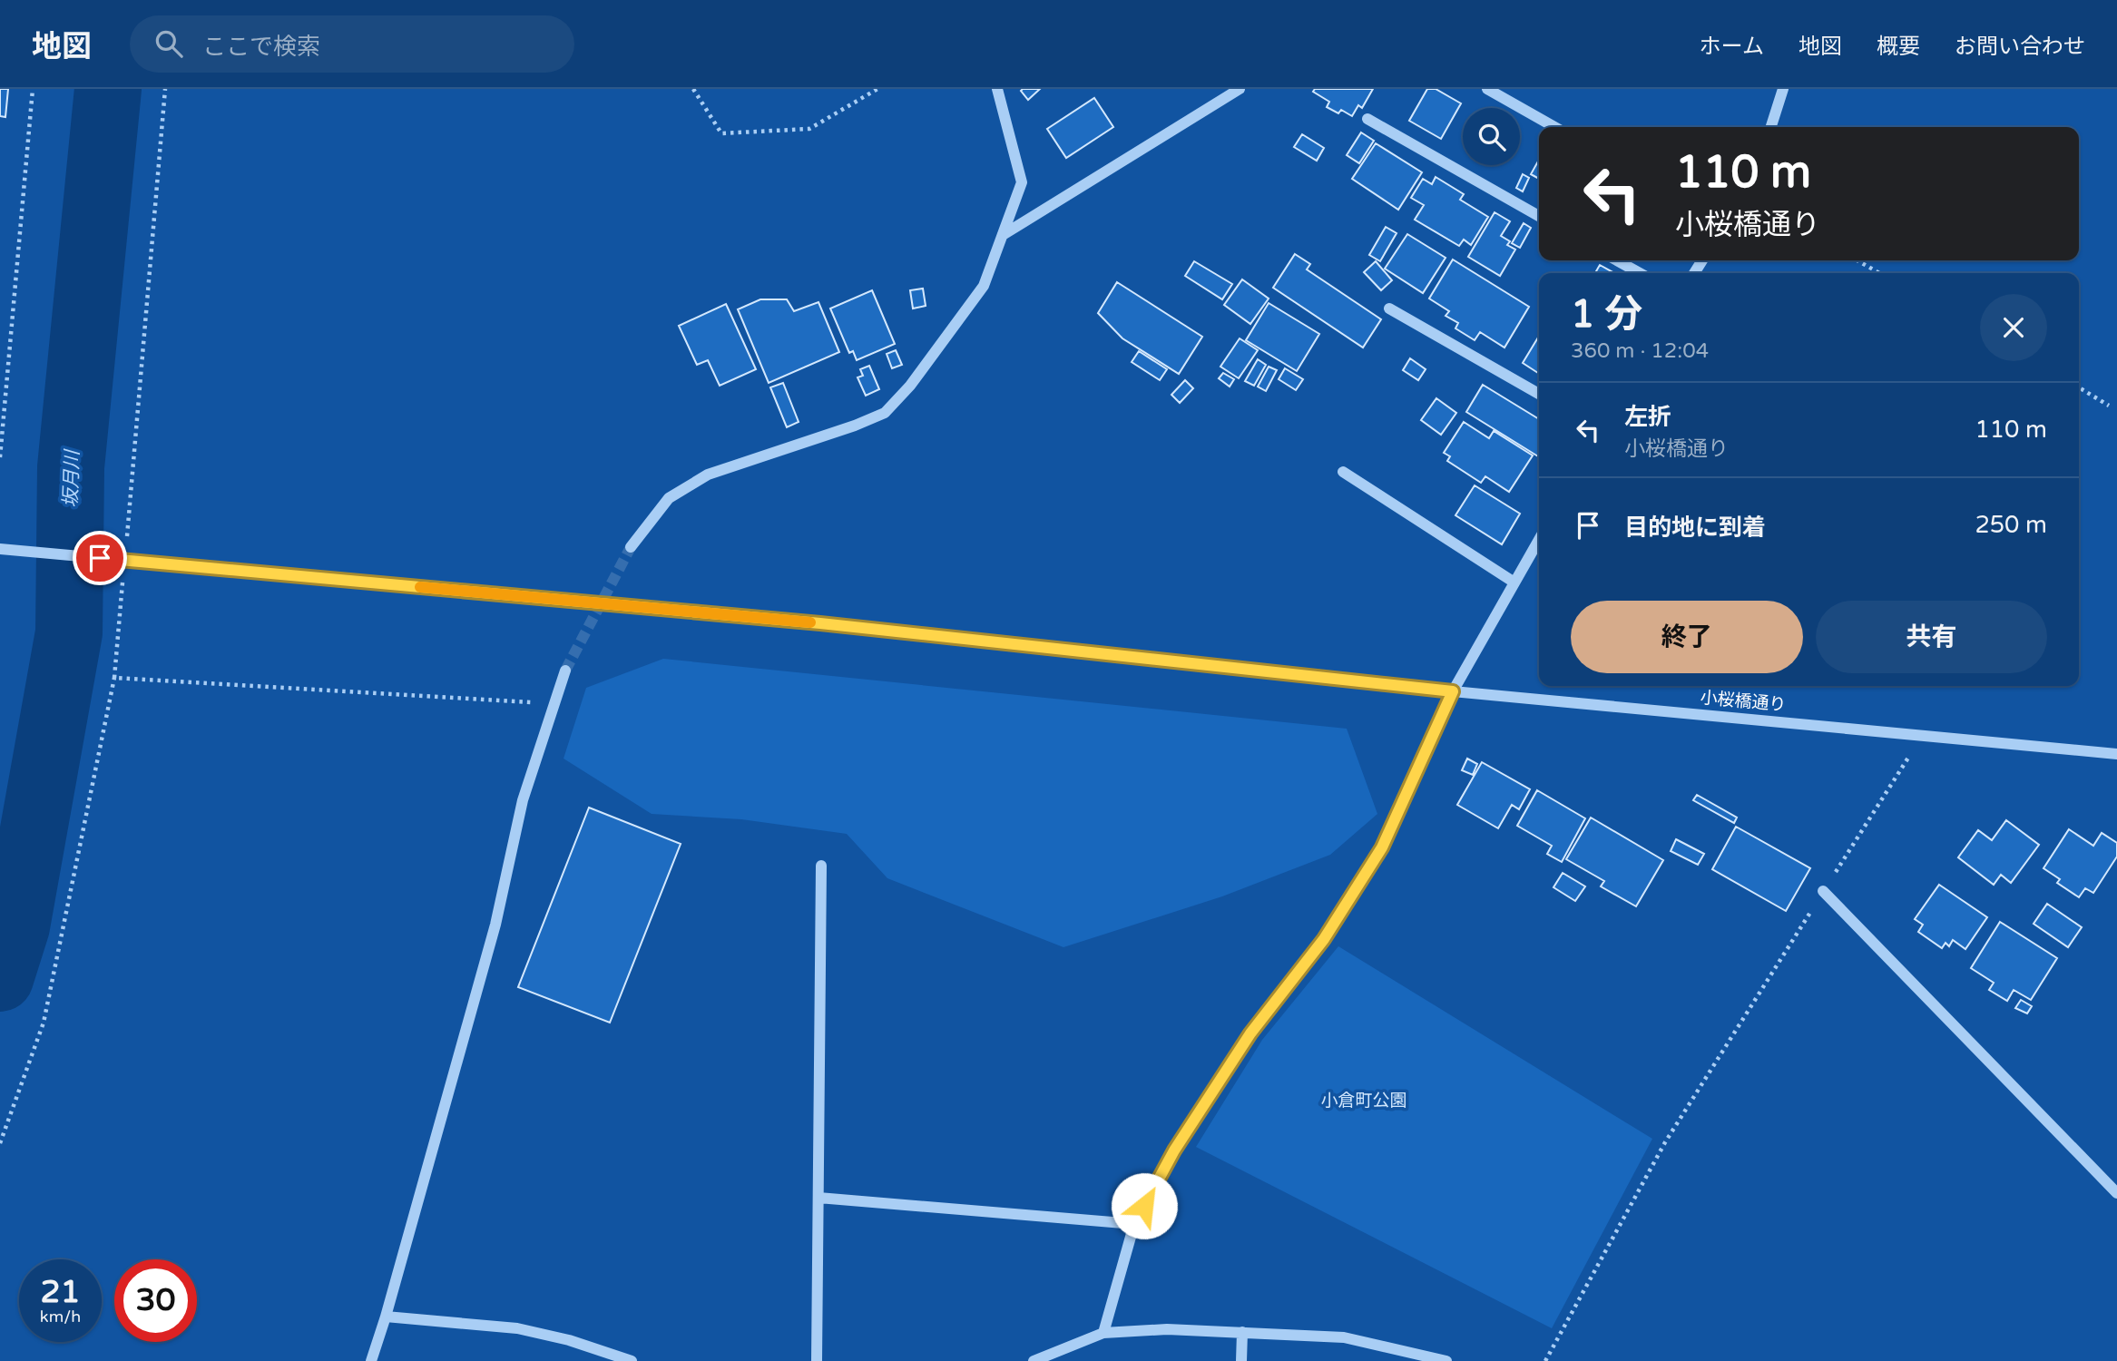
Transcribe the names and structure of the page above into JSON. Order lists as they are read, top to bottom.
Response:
{
  "streets": {
    "street": ["小桜橋通り"]
  },
  "water": ["坂月川"],
  "parks": ["小倉町公園"],
  "page": {
    "header": "地図",
    "search": "ここで検索",
    "nav": [
      "ホーム",
      "地図",
      "概要",
      "お問い合わせ"
    ],
    "turn": ["110 m", "小桜橋通り"],
    "heading": ["1 分", "360 m · 12:04"],
    "list": [
      {
        "name": "左折",
        "note": "小桜橋通り",
        "value": "110 m"
      },
      {
        "name": "目的地に到着",
        "value": "250 m"
      }
    ],
    "buttons": ["終了", "共有"],
    "speed": "21 km/h",
    "limit": "30"
  }
}
